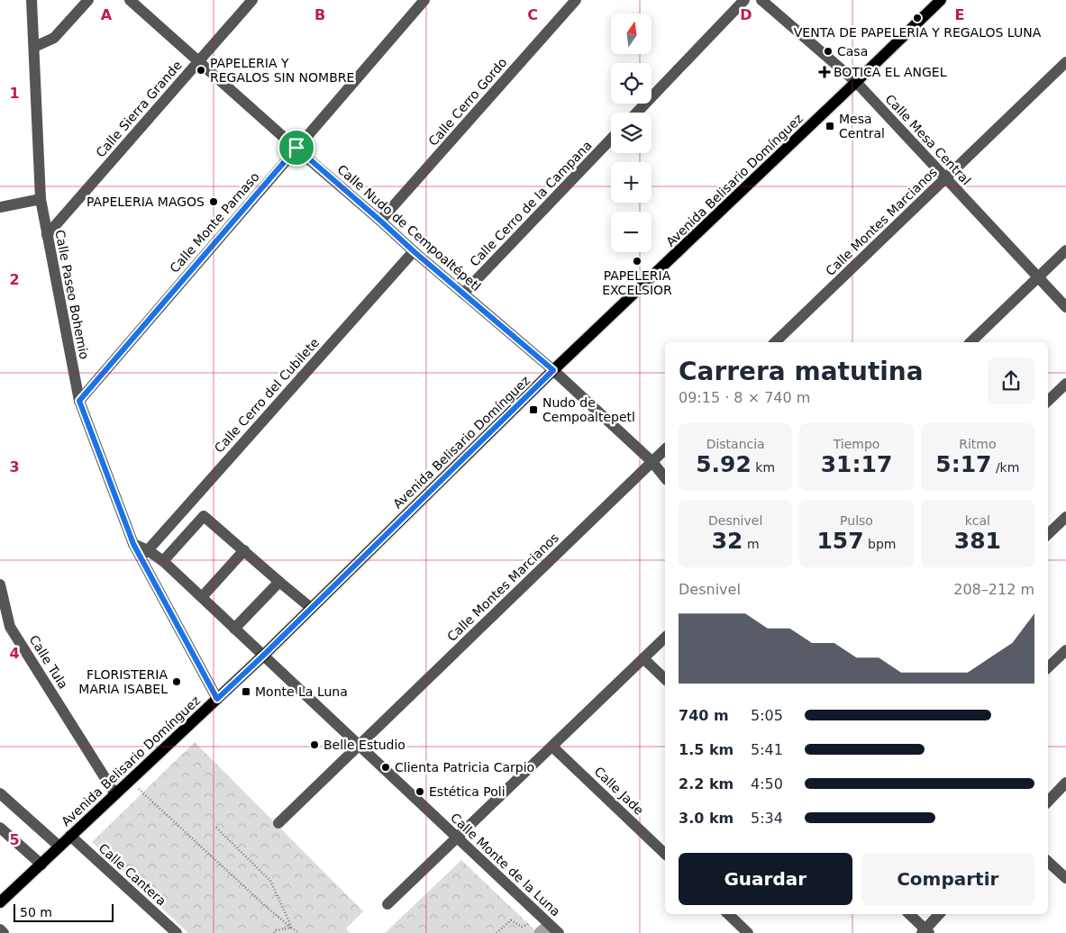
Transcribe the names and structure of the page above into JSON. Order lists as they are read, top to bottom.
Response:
{
  "streets": {
    "main road": ["Avenida Belisario Domínguez"],
    "street": [
      "Calle Cerro Gordo",
      "Calle Sierra Grande",
      "Calle Mesa Central",
      "Calle Cerro de la Campana",
      "Calle Montes Marcianos",
      "Calle Monte Parnaso",
      "Calle Nudo de Cempoaltépetl",
      "Calle Paseo Bohemio",
      "Calle Cerro del Cubilete",
      "Calle Tula",
      "Calle Jade",
      "Calle Monte de la Luna",
      "Calle Cantera"
    ]
  },
  "crossings": [
    ["Calle Cerro Gordo", "Calle Nudo de Cempoaltépetl"],
    ["Calle Sierra Grande", "Calle Nudo de Cempoaltépetl"],
    ["Calle Sierra Grande", "Calle Paseo Bohemio"],
    ["Calle Mesa Central", "Avenida Belisario Domínguez"],
    ["Calle Mesa Central", "Calle Montes Marcianos"],
    ["Avenida Belisario Domínguez", "Calle Nudo de Cempoaltépetl"],
    ["Avenida Belisario Domínguez", "Calle Tula"],
    ["Avenida Belisario Domínguez", "Calle Monte de la Luna"],
    ["Avenida Belisario Domínguez", "Calle Cantera"],
    ["Calle Cerro de la Campana", "Calle Nudo de Cempoaltépetl"],
    ["Calle Montes Marcianos", "Calle Nudo de Cempoaltépetl"],
    ["Calle Montes Marcianos", "Calle Monte de la Luna"],
    ["Calle Monte Parnaso", "Calle Nudo de Cempoaltépetl"],
    ["Calle Monte Parnaso", "Calle Paseo Bohemio"],
    ["Calle Nudo de Cempoaltépetl", "Calle Cerro del Cubilete"],
    ["Calle Paseo Bohemio", "Calle Monte de la Luna"],
    ["Calle Cerro del Cubilete", "Calle Monte de la Luna"]
  ],
  "places": {
    "other": [
      "VENTA DE PAPELERIA Y REGALOS LUNA",
      "Casa",
      "PAPELERIA Y REGALOS SIN NOMBRE",
      "PAPELERIA MAGOS",
      "PAPELERIA EXCELSIOR",
      "FLORISTERIA MARIA ISABEL",
      "Belle Estudio",
      "Clienta Patricia Carpio",
      "Estética Poli"
    ],
    "health": ["BOTICA EL ANGEL"],
    "transit": ["Mesa Central", "Nudo de Cempoaltepetl", "Monte La Luna"]
  },
  "scale_bar": "50 m",
  "north": "top",
  "page": {
    "map_buttons": ["+", "−"],
    "heading": ["Carrera matutina", "09:15 · 8 × 740 m"],
    "stats": [
      ["Distancia", "5.92 km"],
      ["Tiempo", "31:17"],
      ["Ritmo", "5:17 /km"],
      ["Desnivel", "32 m"],
      ["Pulso", "157 bpm"],
      ["kcal", "381"]
    ],
    "chart": ["Desnivel", "208–212 m"],
    "list": [
      {
        "name": "740 m",
        "note": "5:05"
      },
      {
        "name": "1.5 km",
        "note": "5:41"
      },
      {
        "name": "2.2 km",
        "note": "4:50"
      },
      {
        "name": "3.0 km",
        "note": "5:34"
      }
    ],
    "buttons": ["Guardar", "Compartir"],
    "scale": "50 m"
  },
  "grid": {
    "columns": [
      "A",
      "B",
      "C",
      "D",
      "E"
    ],
    "rows": [
      "1",
      "2",
      "3",
      "4",
      "5"
    ]
  }
}
